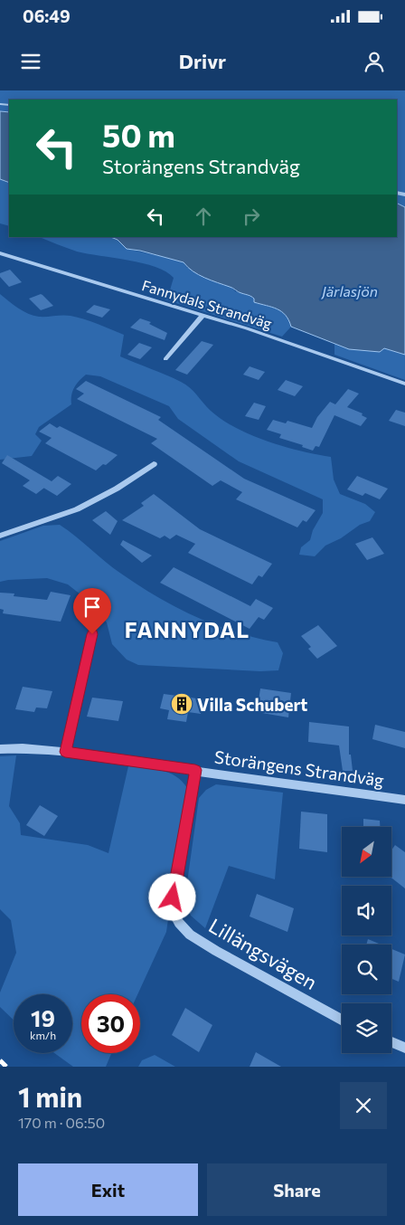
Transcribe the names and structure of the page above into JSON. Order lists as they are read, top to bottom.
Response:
{
  "streets": {
    "street": ["Fannydals Strandväg", "Storängens Strandväg", "Lillängsvägen"]
  },
  "crossings": [
    ["Storängens Strandväg", "Lillängsvägen"]
  ],
  "districts": ["FANNYDAL"],
  "water": ["Järlasjön"],
  "places": {
    "building": ["Villa Schubert"]
  },
  "north": "bottom left",
  "page": {
    "status": "06:49",
    "header": "Drivr",
    "turn": ["50 m", "Storängens Strandväg"],
    "speed": "19 km/h",
    "limit": "30",
    "heading": ["1 min", "170 m · 06:50"],
    "buttons": ["Exit", "Share"]
  }
}
